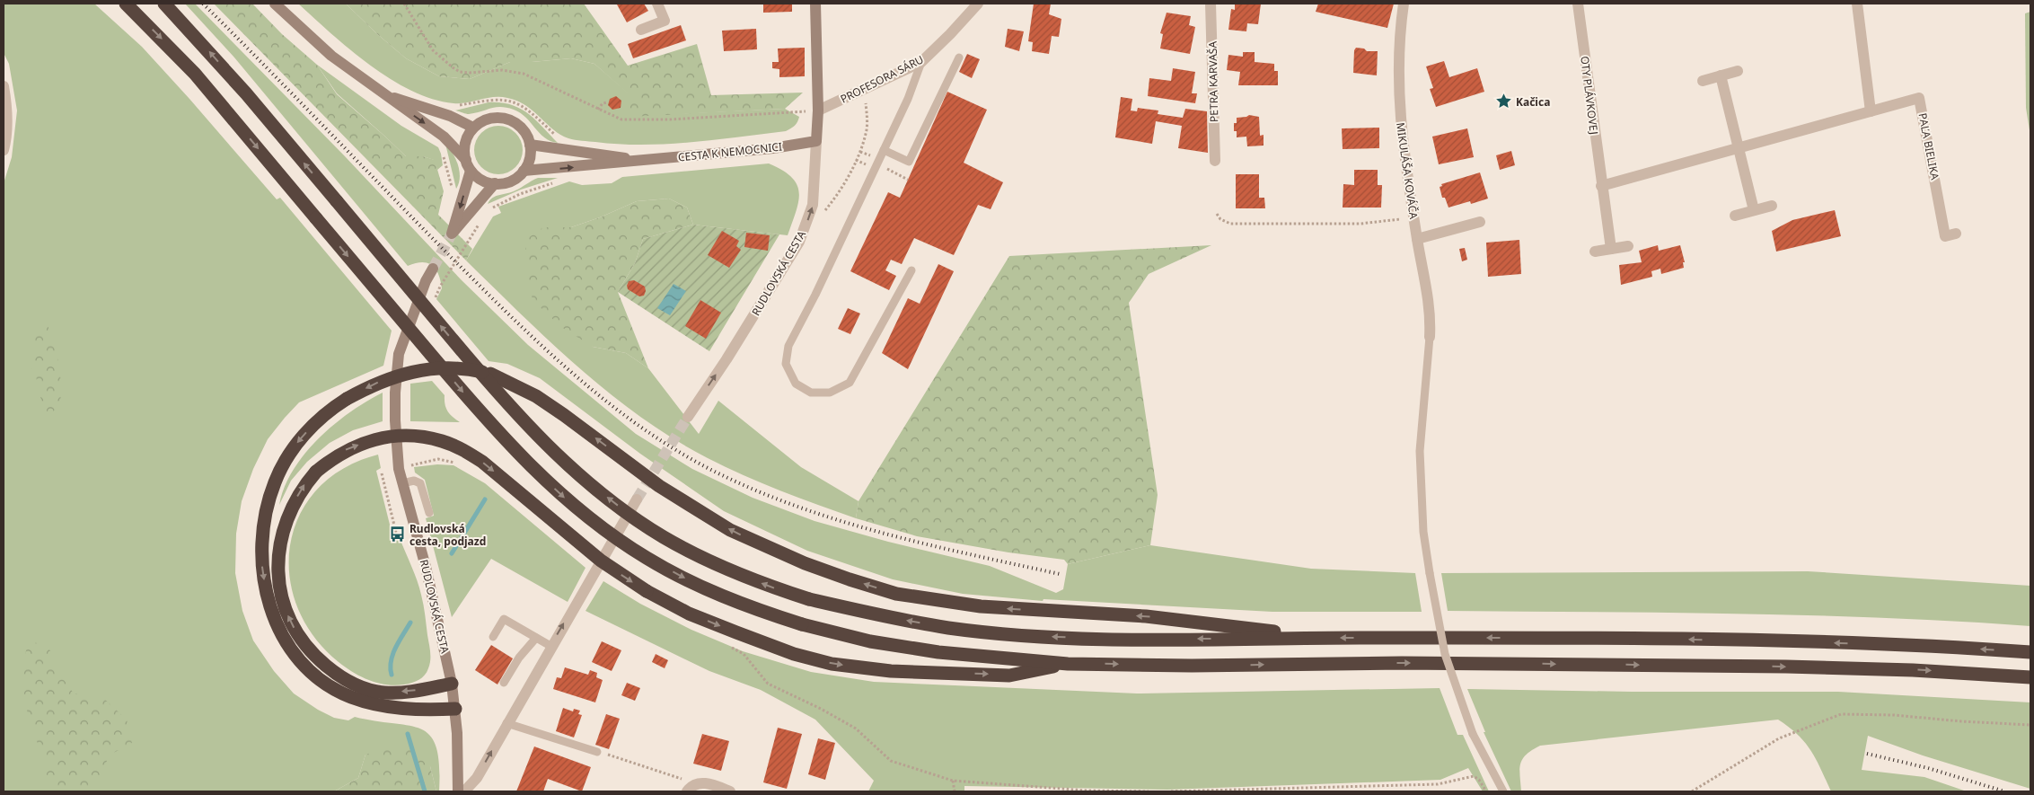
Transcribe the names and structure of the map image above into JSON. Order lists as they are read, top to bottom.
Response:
{
  "streets": {
    "street": [
      "PROFESORA SÁRU",
      "PETRA KARVAŠA",
      "OTY PLÁVKOVEJ",
      "PAĽA BIELIKA",
      "CESTA K NEMOCNICI",
      "MIKULÁŠA KOVÁČA",
      "RUDLOVSKÁ CESTA"
    ]
  },
  "crossings": [
    ["PROFESORA SÁRU", "RUDLOVSKÁ CESTA"],
    ["CESTA K NEMOCNICI", "RUDLOVSKÁ CESTA"]
  ],
  "places": {
    "place": ["Kačica"],
    "bus stop": ["Rudlovská cesta, podjazd"]
  }
}
